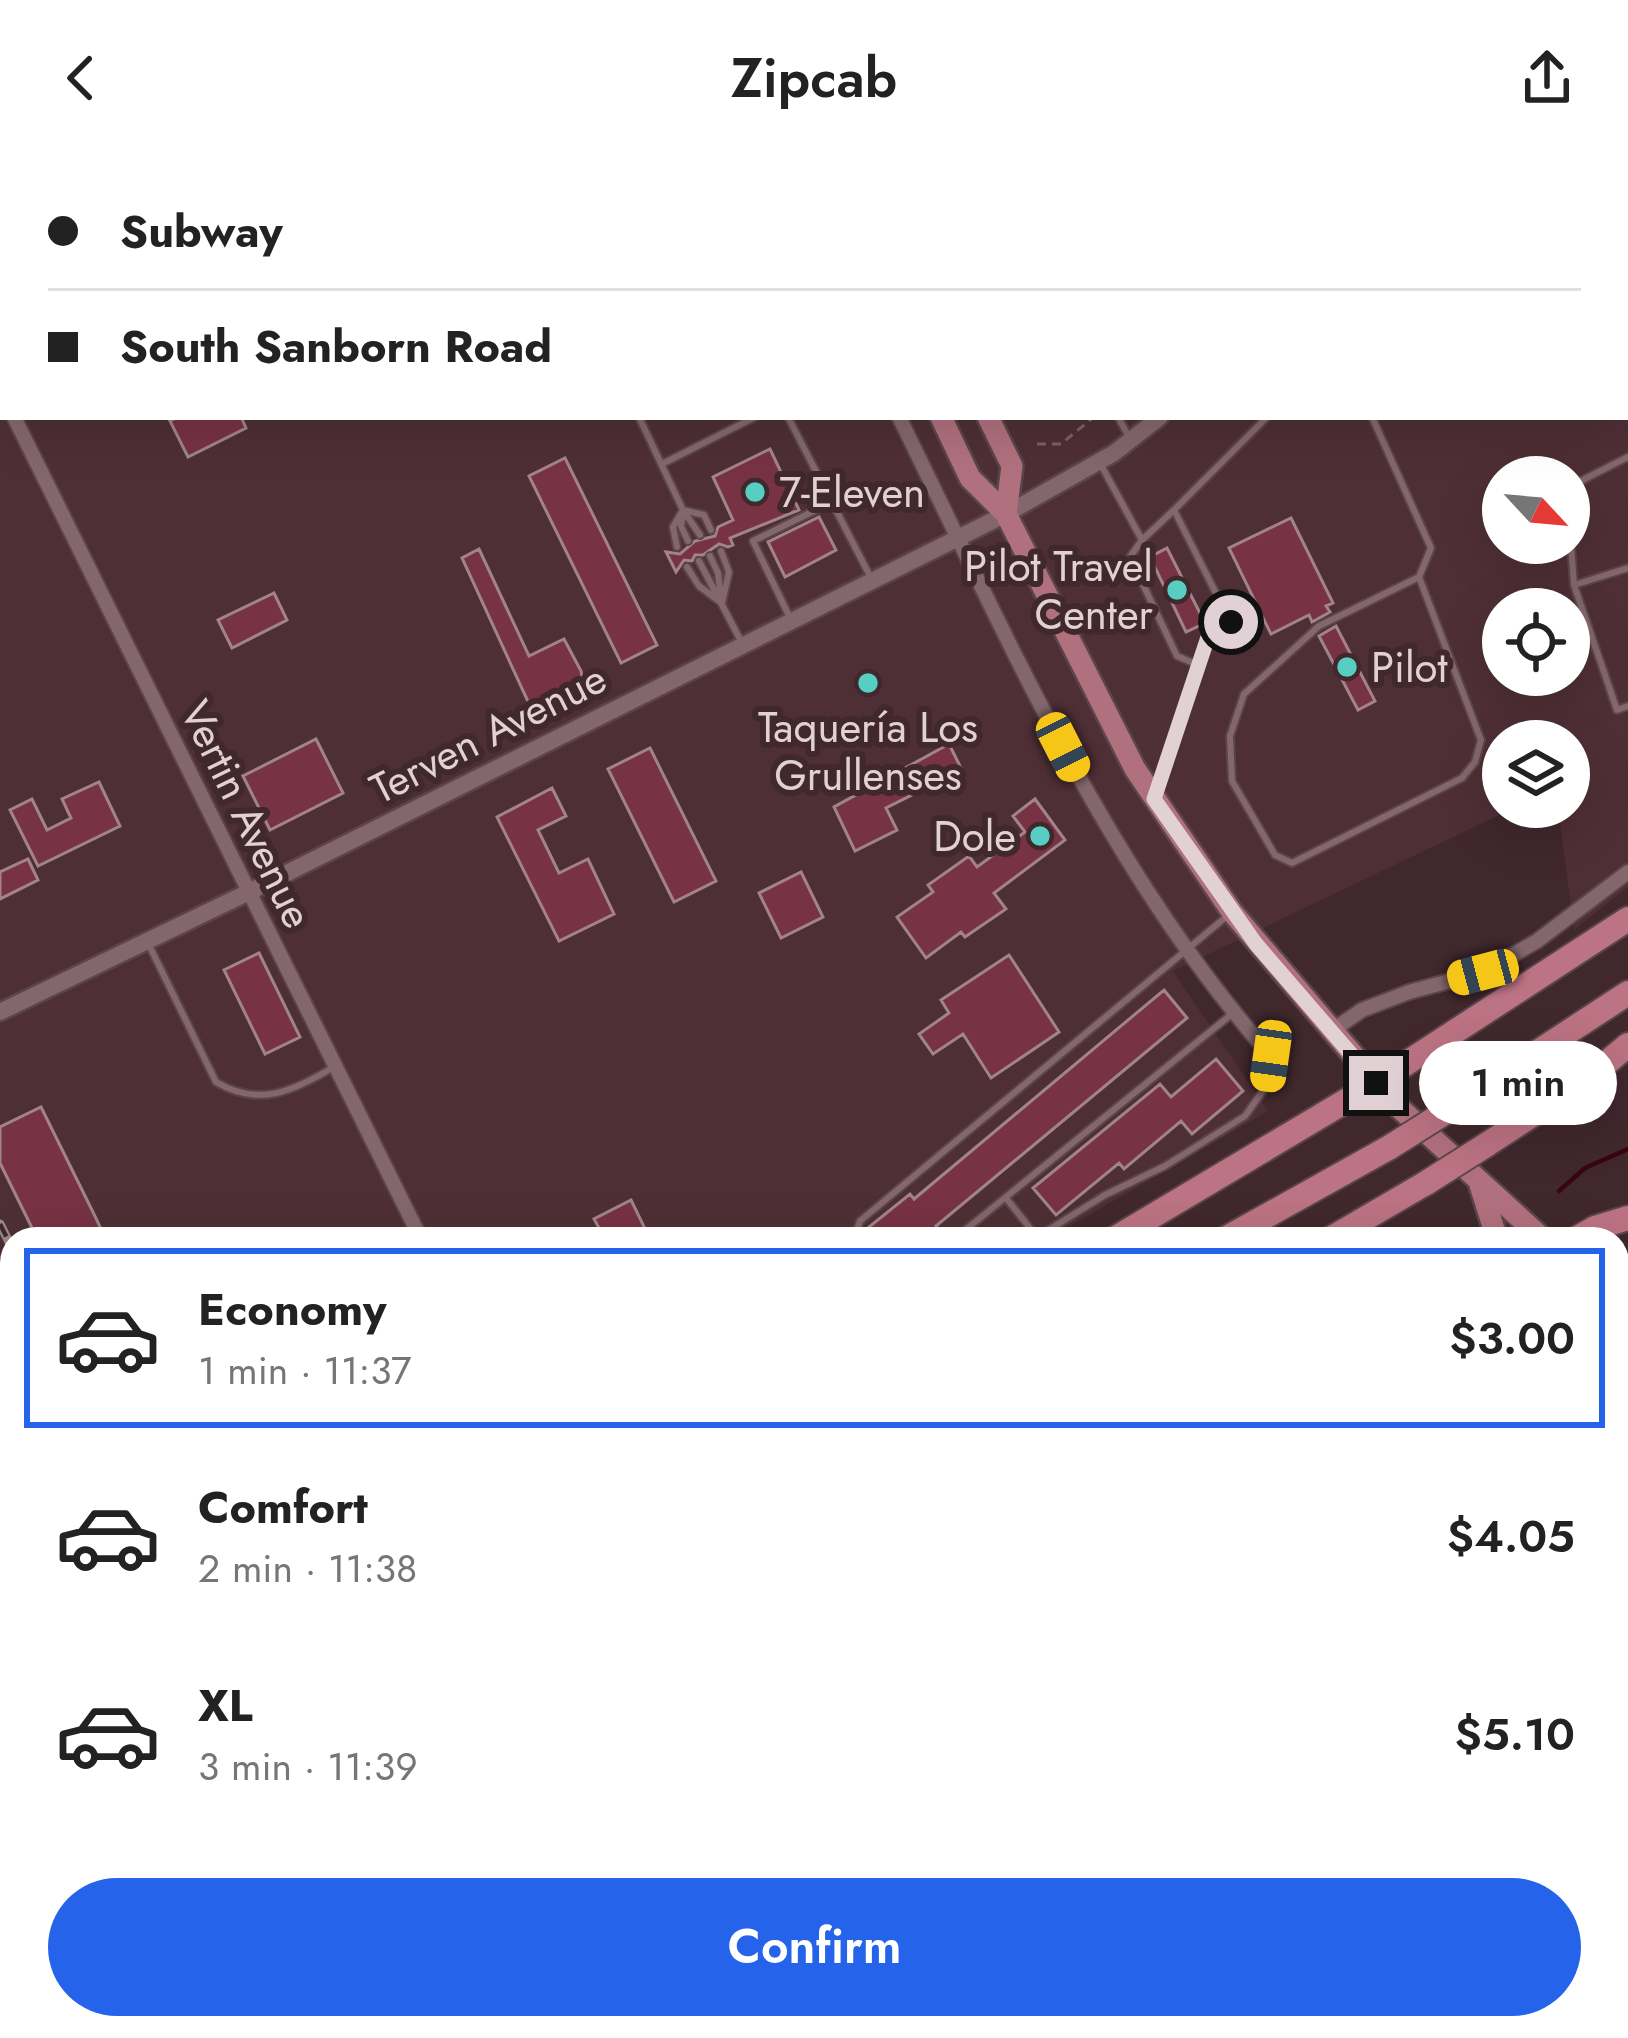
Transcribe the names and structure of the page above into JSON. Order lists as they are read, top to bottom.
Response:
{
  "streets": {
    "street": ["Terven Avenue", "Vertin Avenue"]
  },
  "crossings": [
    ["Terven Avenue", "Vertin Avenue"]
  ],
  "places": [
    "7-Eleven",
    "Pilot Travel Center",
    "Pilot",
    "Taquería Los Grullenses",
    "Dole"
  ],
  "north": "bottom right",
  "page": {
    "header": "Zipcab",
    "banner": ["Subway", "South Sanborn Road"],
    "bubble": "1 min",
    "list": [
      {
        "name": "Economy",
        "note": "1 min · 11:37",
        "value": "$3.00"
      },
      {
        "name": "Comfort",
        "note": "2 min · 11:38",
        "value": "$4.05"
      },
      {
        "name": "XL",
        "note": "3 min · 11:39",
        "value": "$5.10"
      }
    ],
    "buttons": "Confirm"
  }
}
